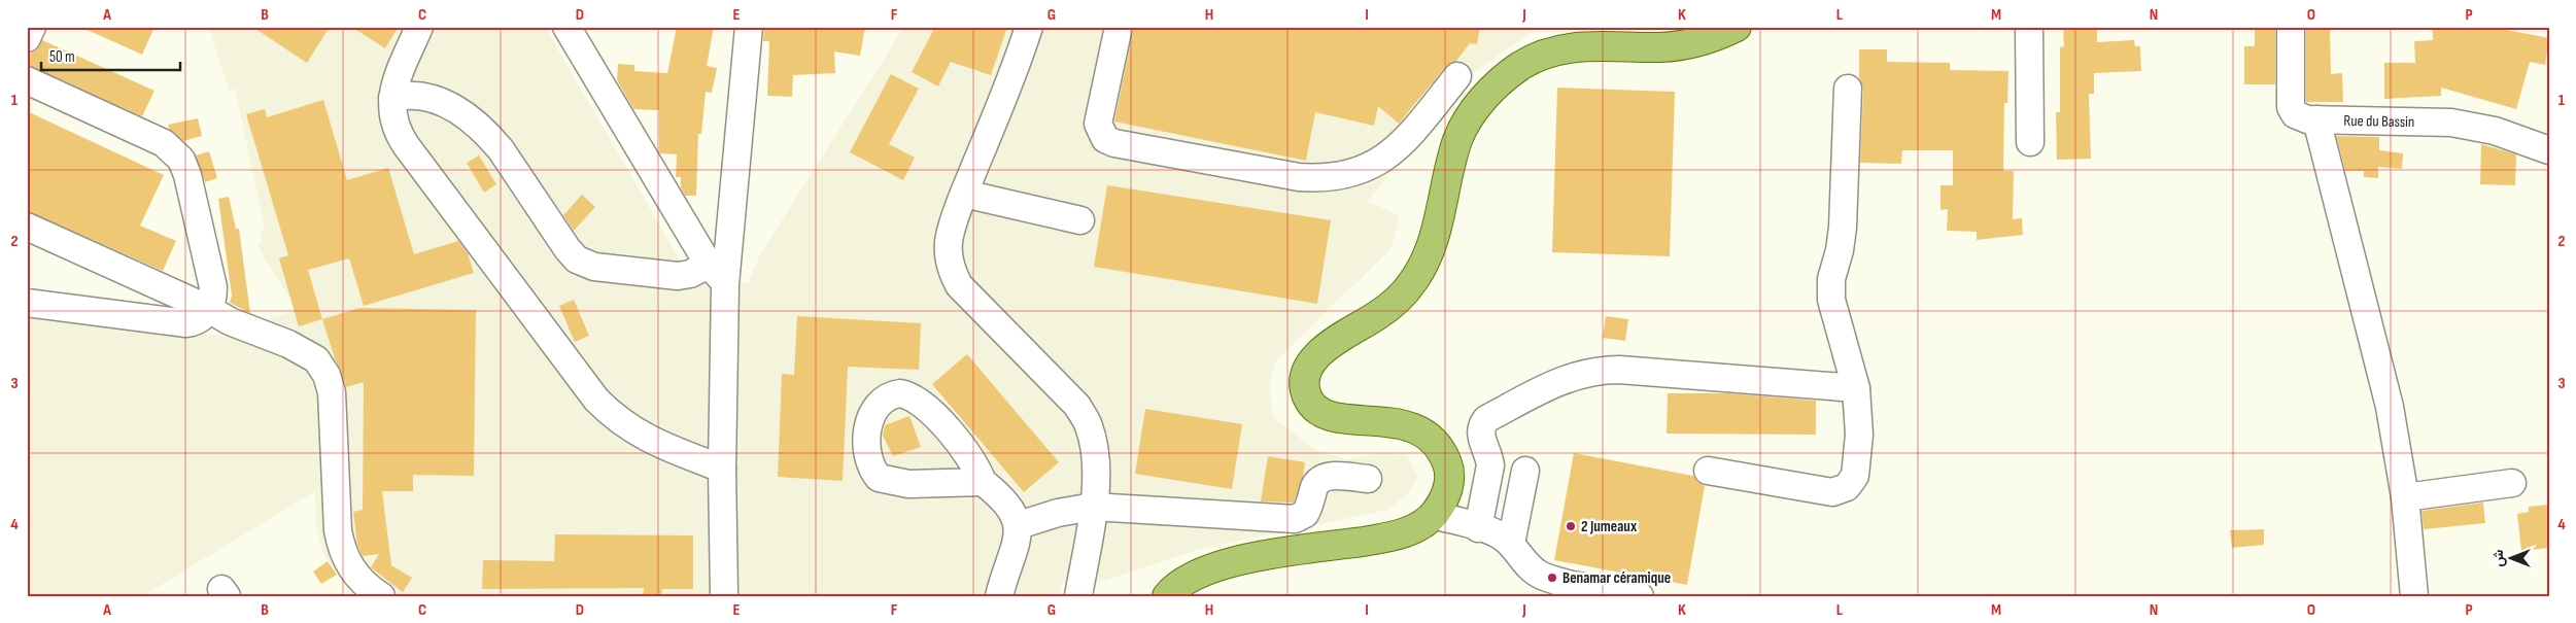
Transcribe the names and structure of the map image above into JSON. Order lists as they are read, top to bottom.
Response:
{
  "streets": {
    "street": ["Rue du Bassin"]
  },
  "places": ["2 Jumeaux", "Benamar céramique"],
  "scale_bar": "50 m",
  "north": "left",
  "grid": {
    "columns": [
      "A",
      "B",
      "C",
      "D",
      "E",
      "F",
      "G",
      "H",
      "I",
      "J",
      "K",
      "L",
      "M",
      "N",
      "O",
      "P"
    ],
    "rows": [
      "1",
      "2",
      "3",
      "4"
    ]
  }
}
